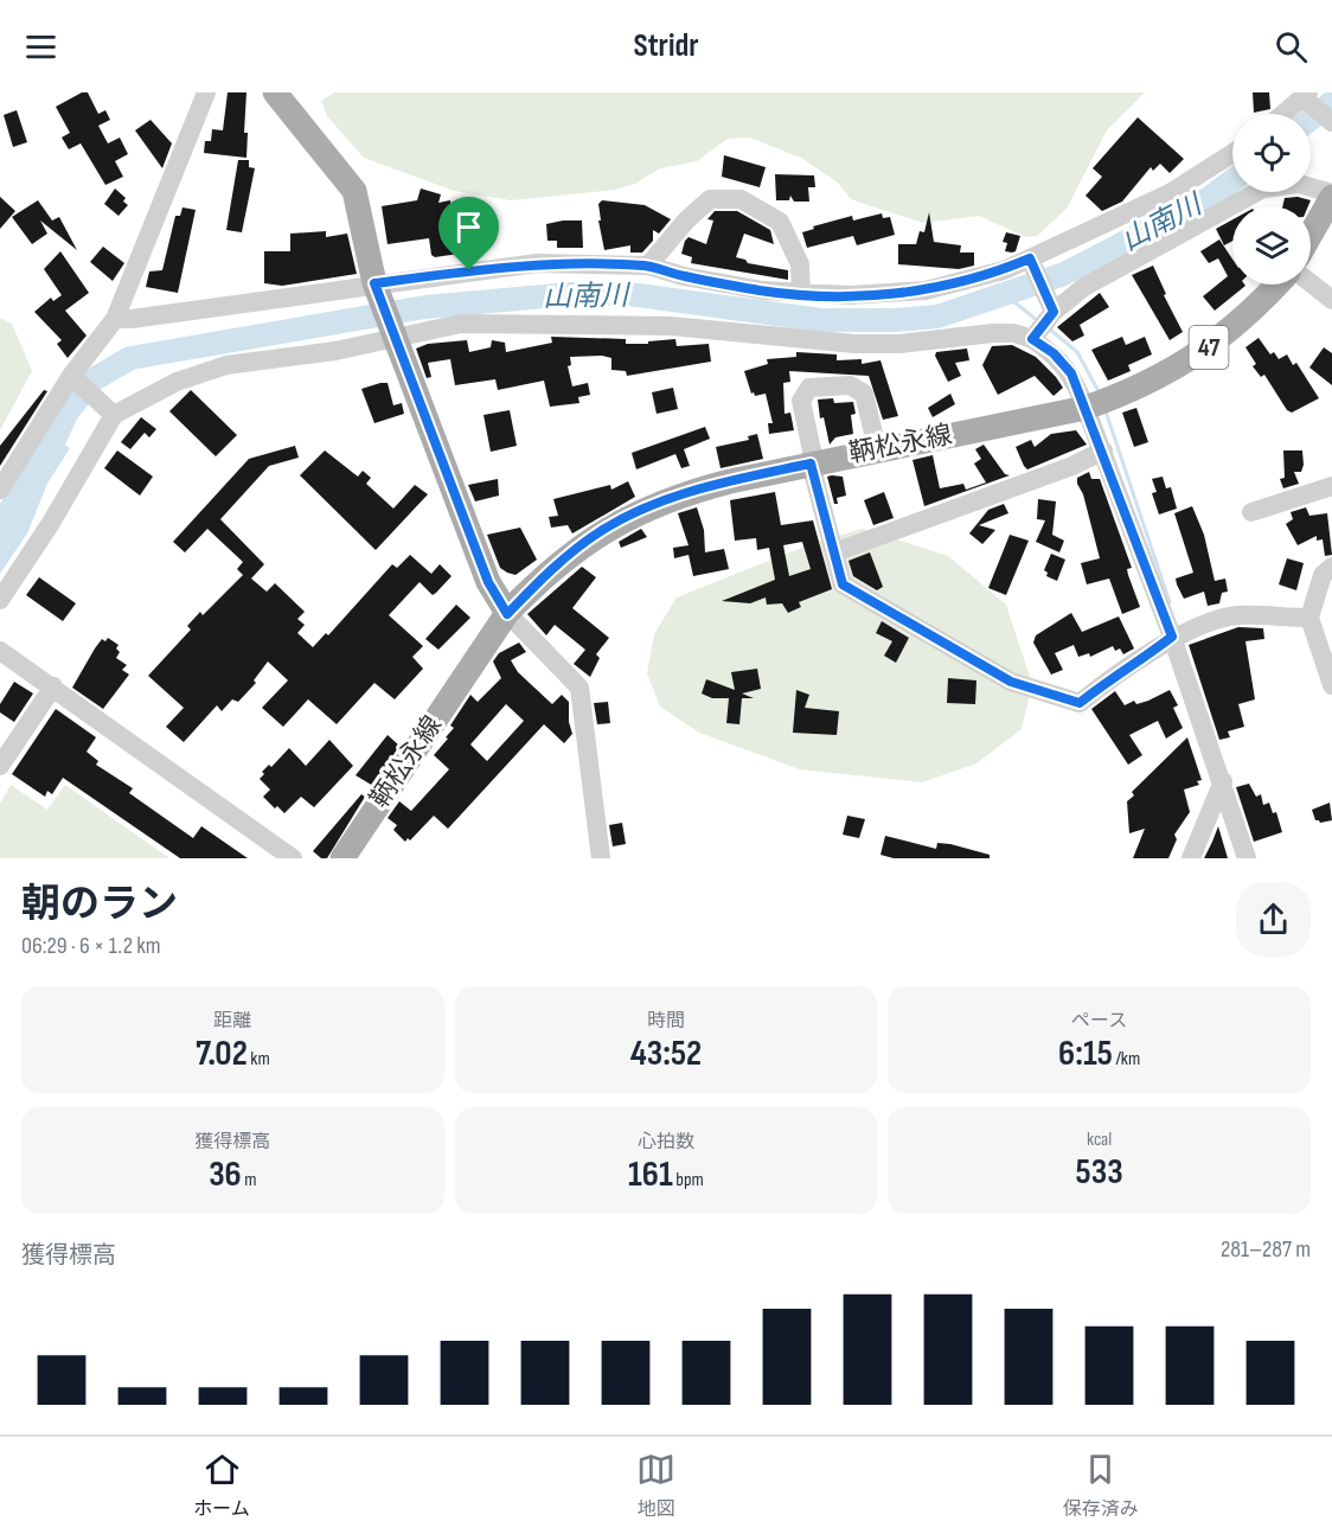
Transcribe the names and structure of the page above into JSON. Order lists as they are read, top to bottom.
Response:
{
  "streets": {
    "main road": ["47", "鞆松永線"]
  },
  "water": ["山南川"],
  "page": {
    "header": "Stridr",
    "heading": ["朝のラン", "06:29 · 6 × 1.2 km"],
    "stats": [
      ["距離", "7.02 km"],
      ["時間", "43:52"],
      ["ペース", "6:15 /km"],
      ["獲得標高", "36 m"],
      ["心拍数", "161 bpm"],
      ["kcal", "533"]
    ],
    "chart": ["獲得標高", "281–287 m"],
    "tabs": ["ホーム", "地図", "保存済み"]
  }
}
